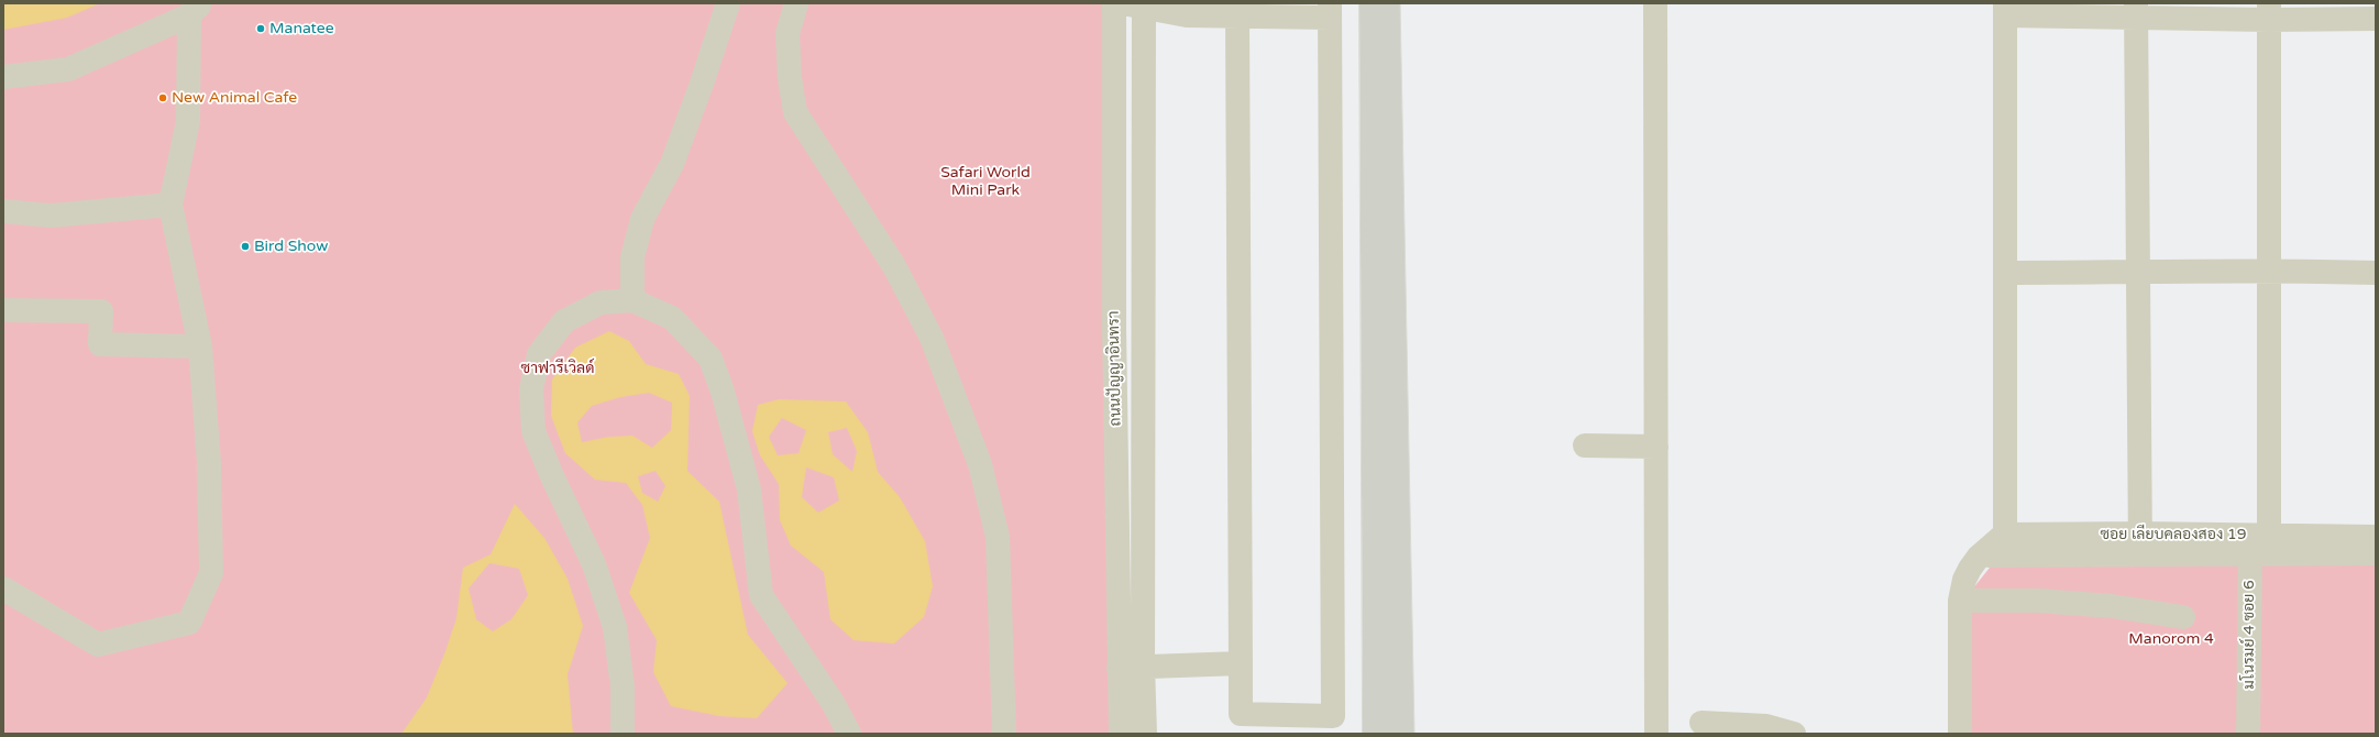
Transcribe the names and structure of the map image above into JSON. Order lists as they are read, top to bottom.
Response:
{
  "streets": {
    "street": ["ถนนปัญญาอินทรา", "ซอย เลียบคลองสอง 19", "มโนรมย์ 4 ซอย 6"]
  },
  "crossings": [
    ["ซอย เลียบคลองสอง 19", "มโนรมย์ 4 ซอย 6"]
  ],
  "parks": ["Safari World Mini Park", "ซาฟารีเวิลด์", "Manorom 4"],
  "places": ["Manatee", "New Animal Cafe", "Bird Show"]
}
